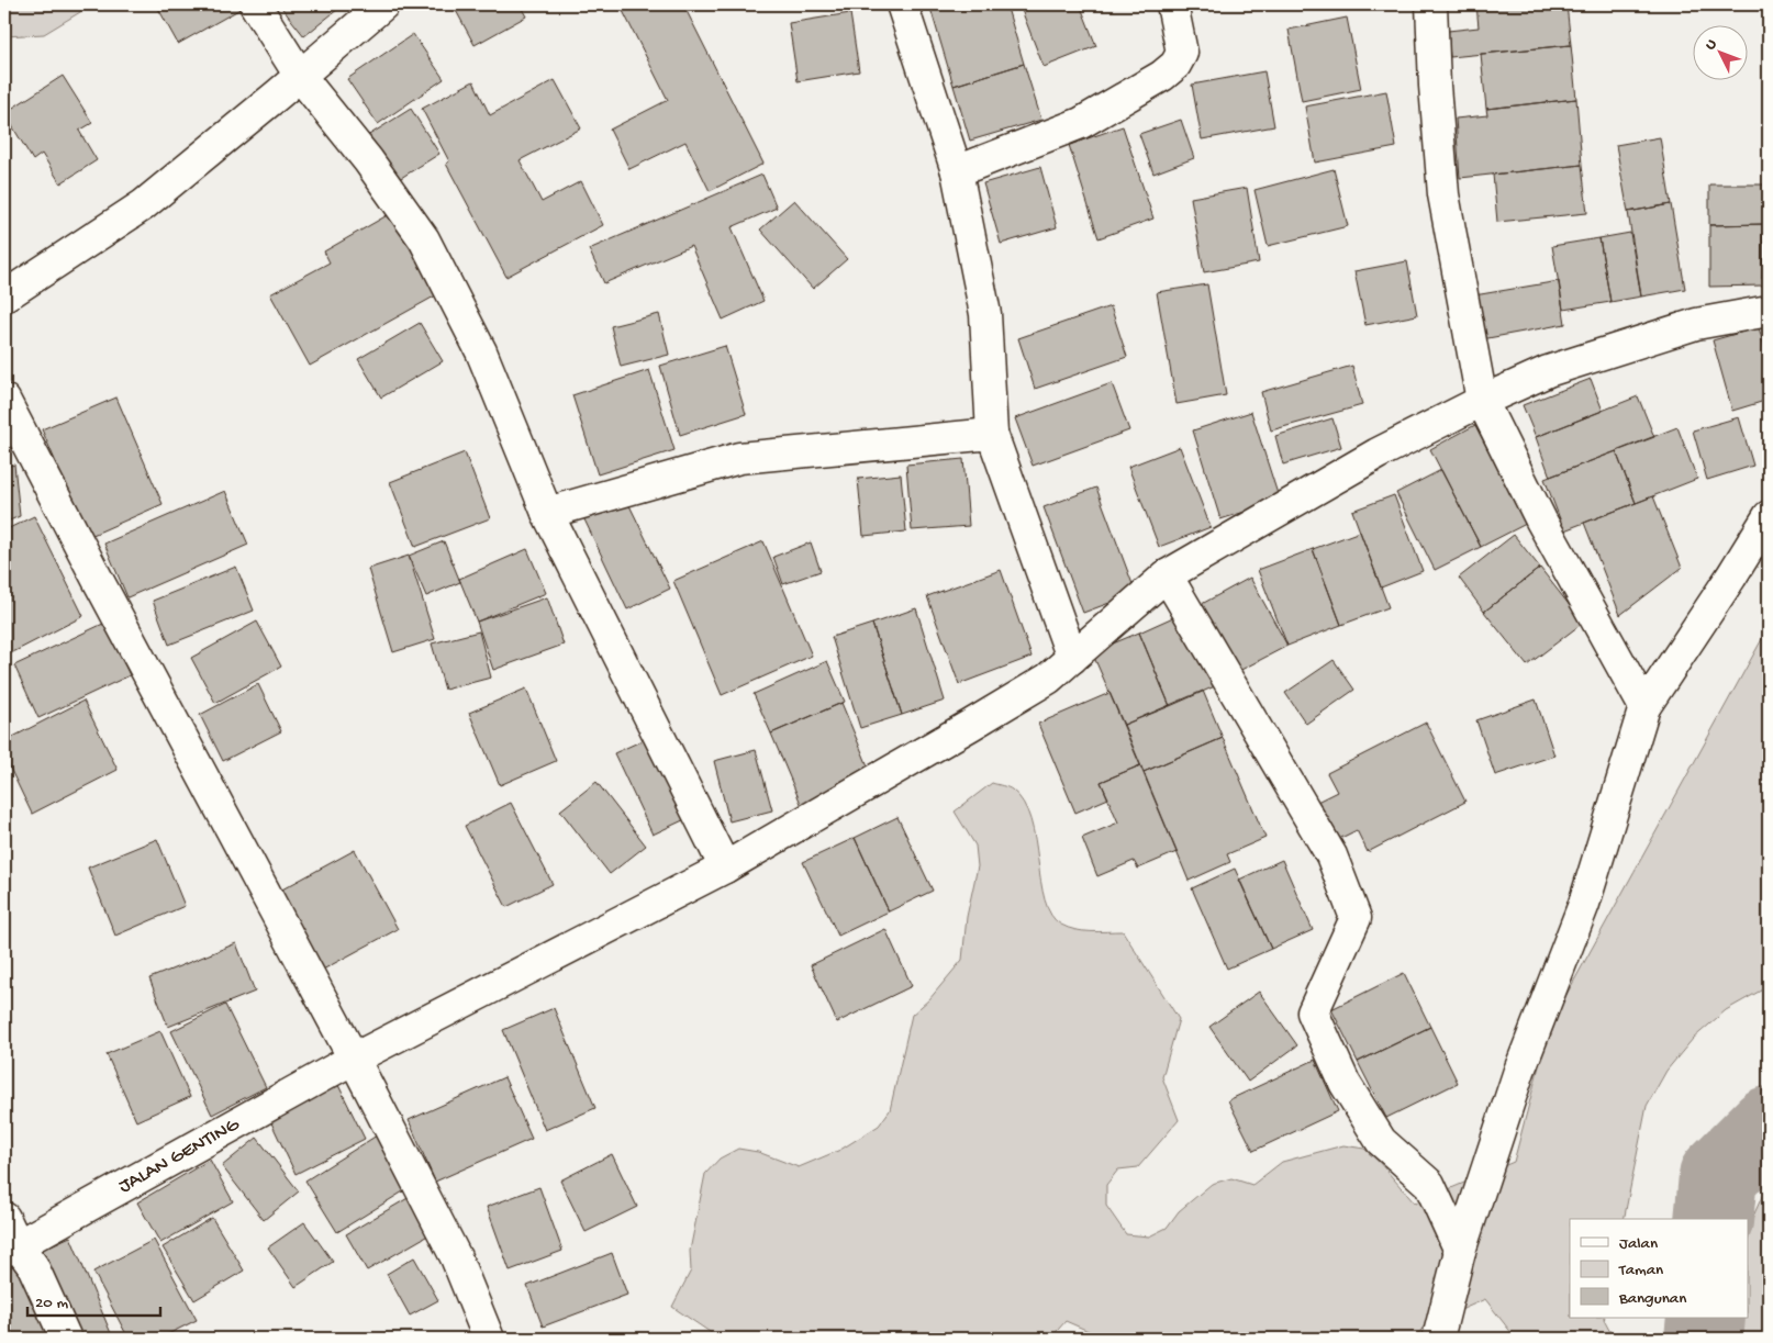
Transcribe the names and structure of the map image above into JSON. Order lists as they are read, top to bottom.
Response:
{
  "streets": {
    "street": ["JALAN GENTING"]
  },
  "legend": ["Jalan", "Taman", "Bangunan"],
  "scale_bar": "20 m",
  "north": "top left"
}
